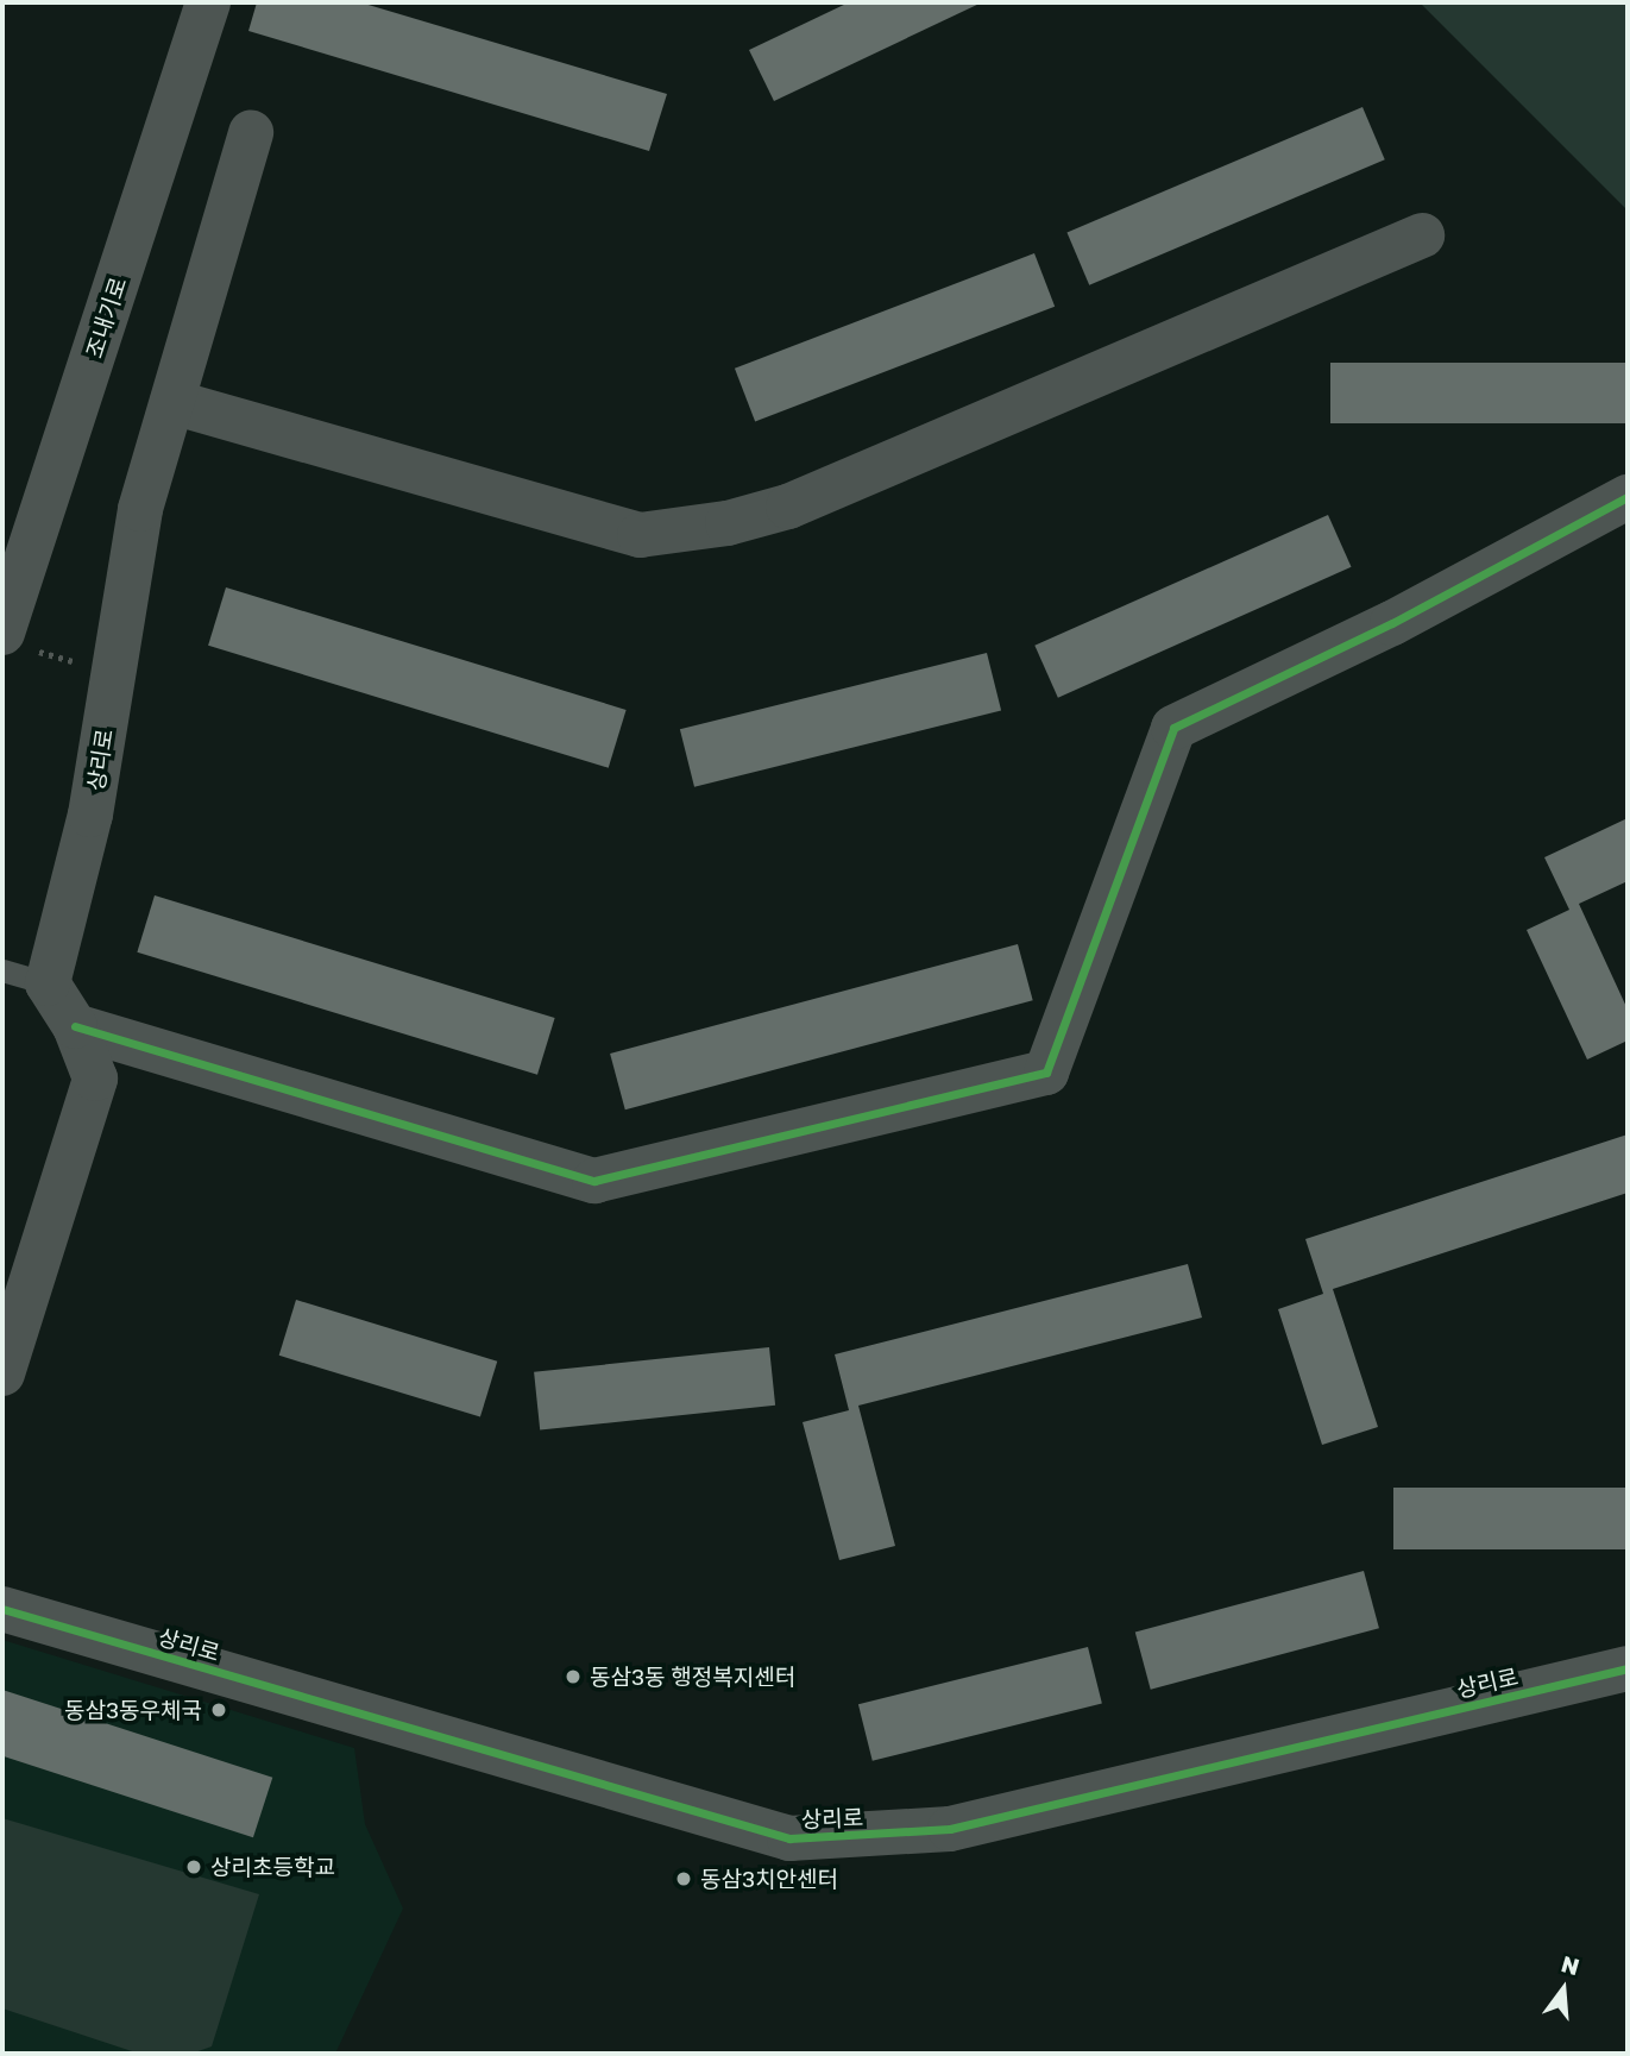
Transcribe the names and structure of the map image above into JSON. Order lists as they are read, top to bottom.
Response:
{
  "streets": {
    "street": ["조내기로", "상리로"]
  },
  "places": [
    "동삼3동 행정복지센터",
    "동삼3동우체국",
    "상리초등학교",
    "동삼3치안센터"
  ],
  "north": "top"
}
